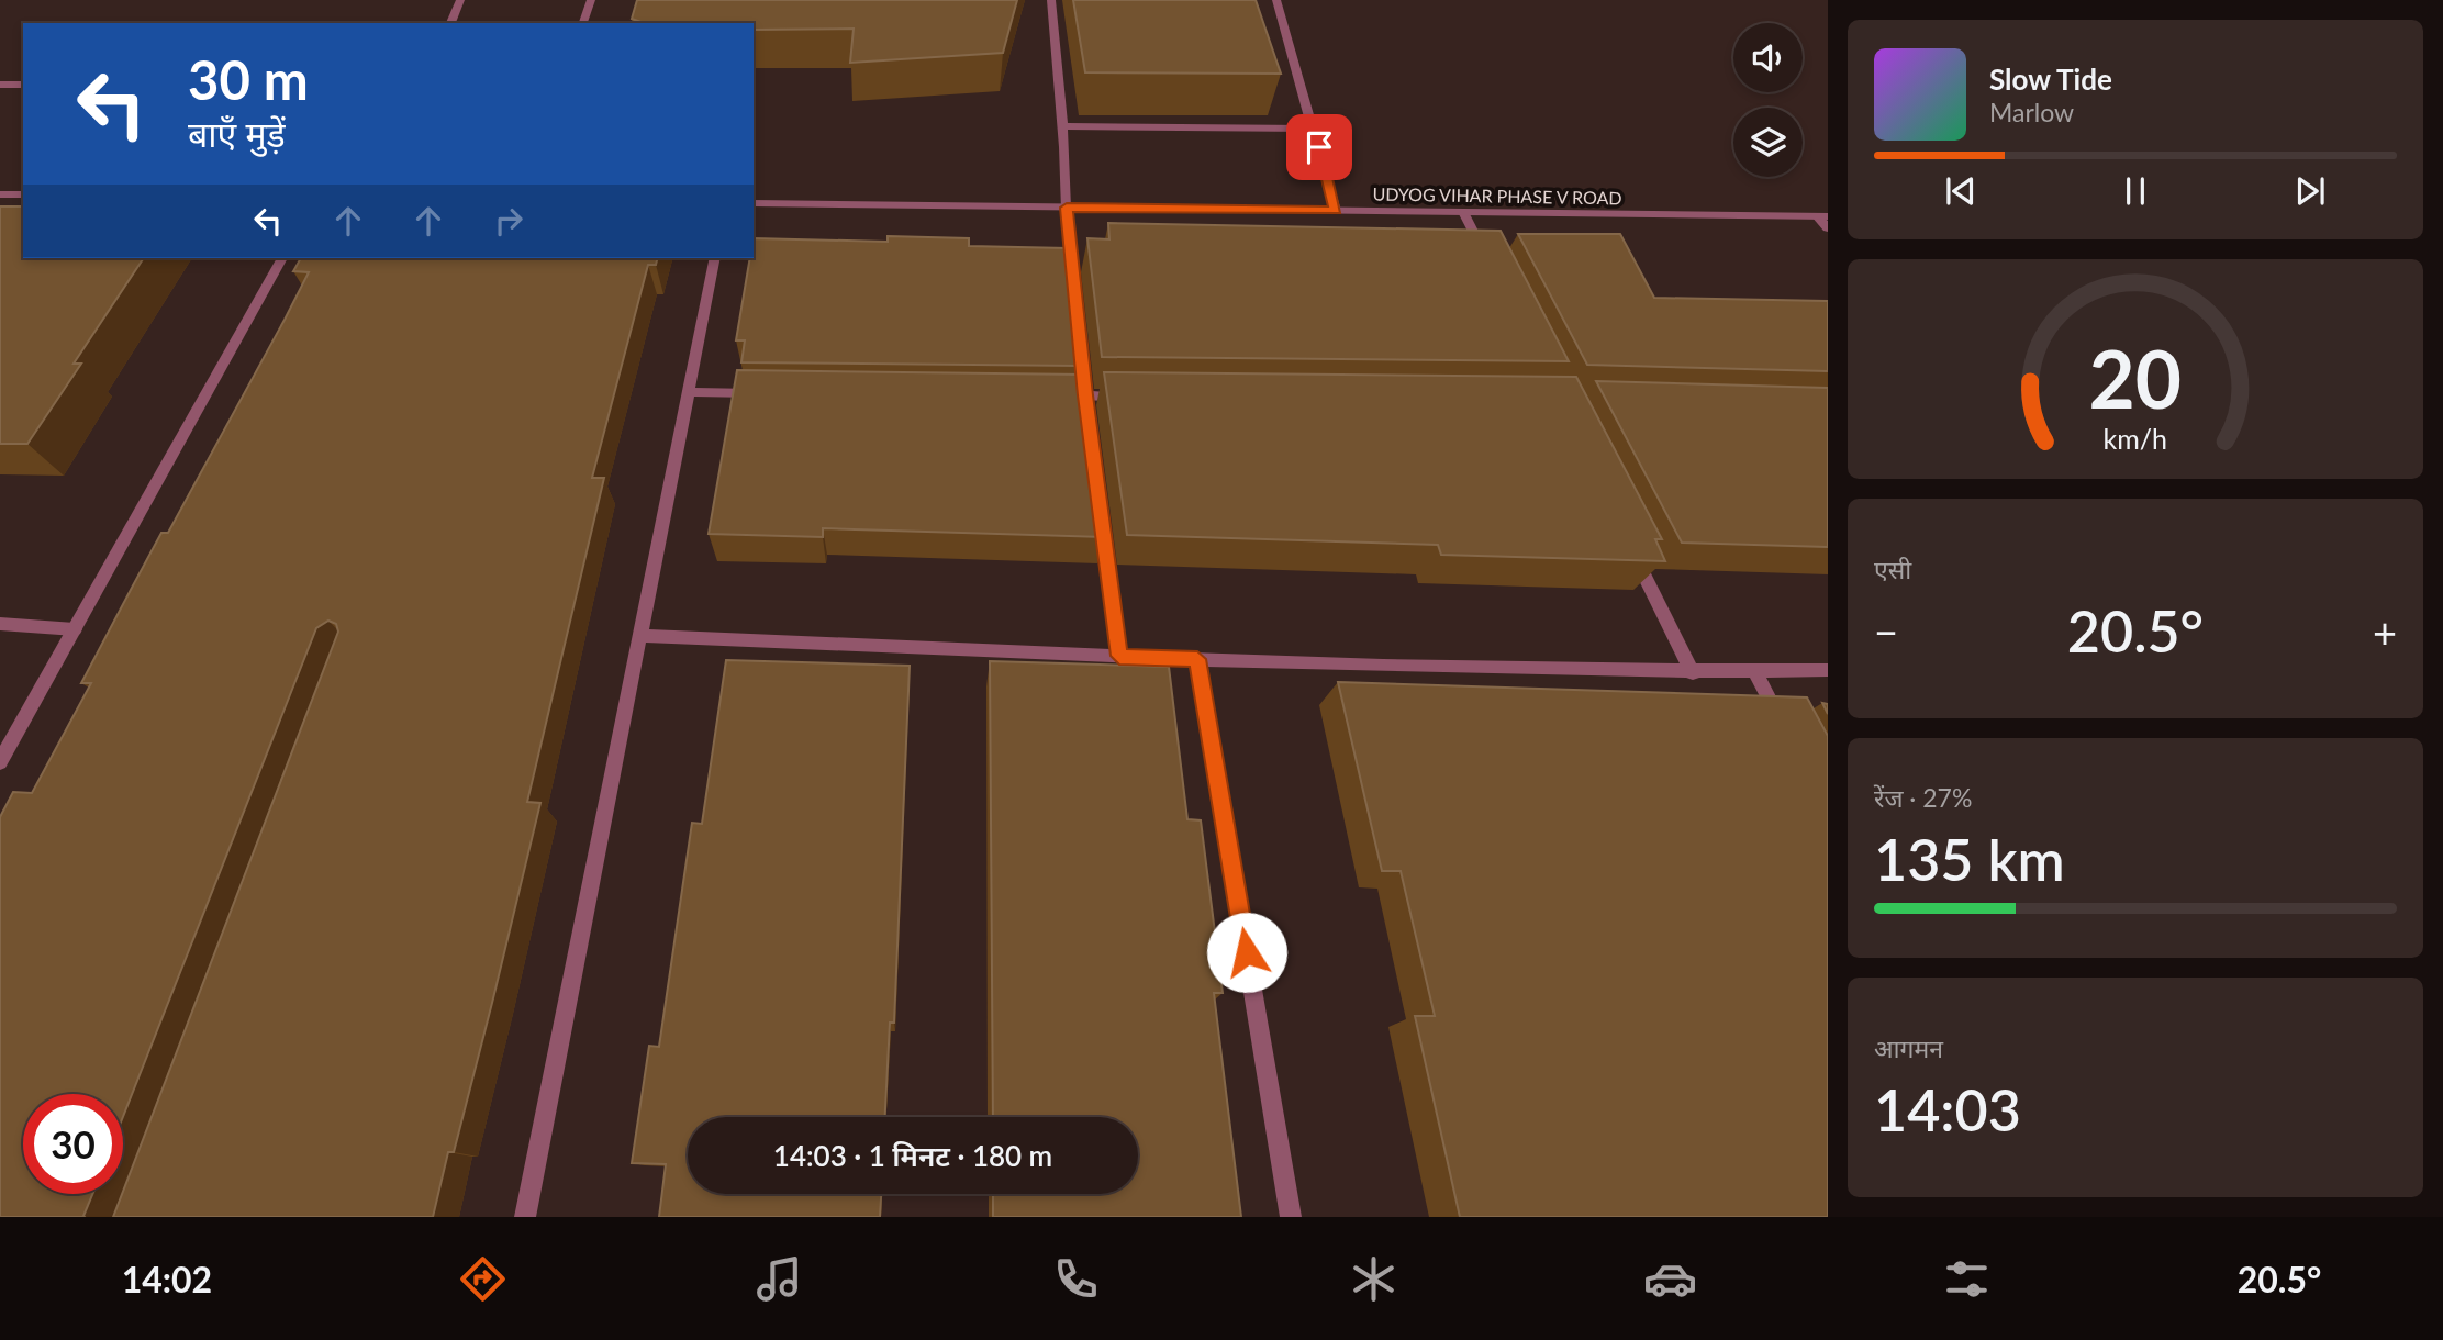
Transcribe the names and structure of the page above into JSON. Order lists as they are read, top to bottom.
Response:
{
  "streets": {
    "street": ["UDYOG VIHAR PHASE V ROAD"]
  },
  "page": {
    "turn": ["30 m", "बाएँ मुड़ें"],
    "song": ["Slow Tide", "Marlow"],
    "tile": [
      "एसी",
      ["रेंज · 27%", "135 km"],
      ["आगमन", "14:03"]
    ],
    "heat": ["−", "20.5°", "+"],
    "limit": "30",
    "trip": "14:03 · 1 मिनट · 180 m",
    "tabs": ["14:02", "20.5°"],
    "gauge": ["20", "km/h"]
  }
}
